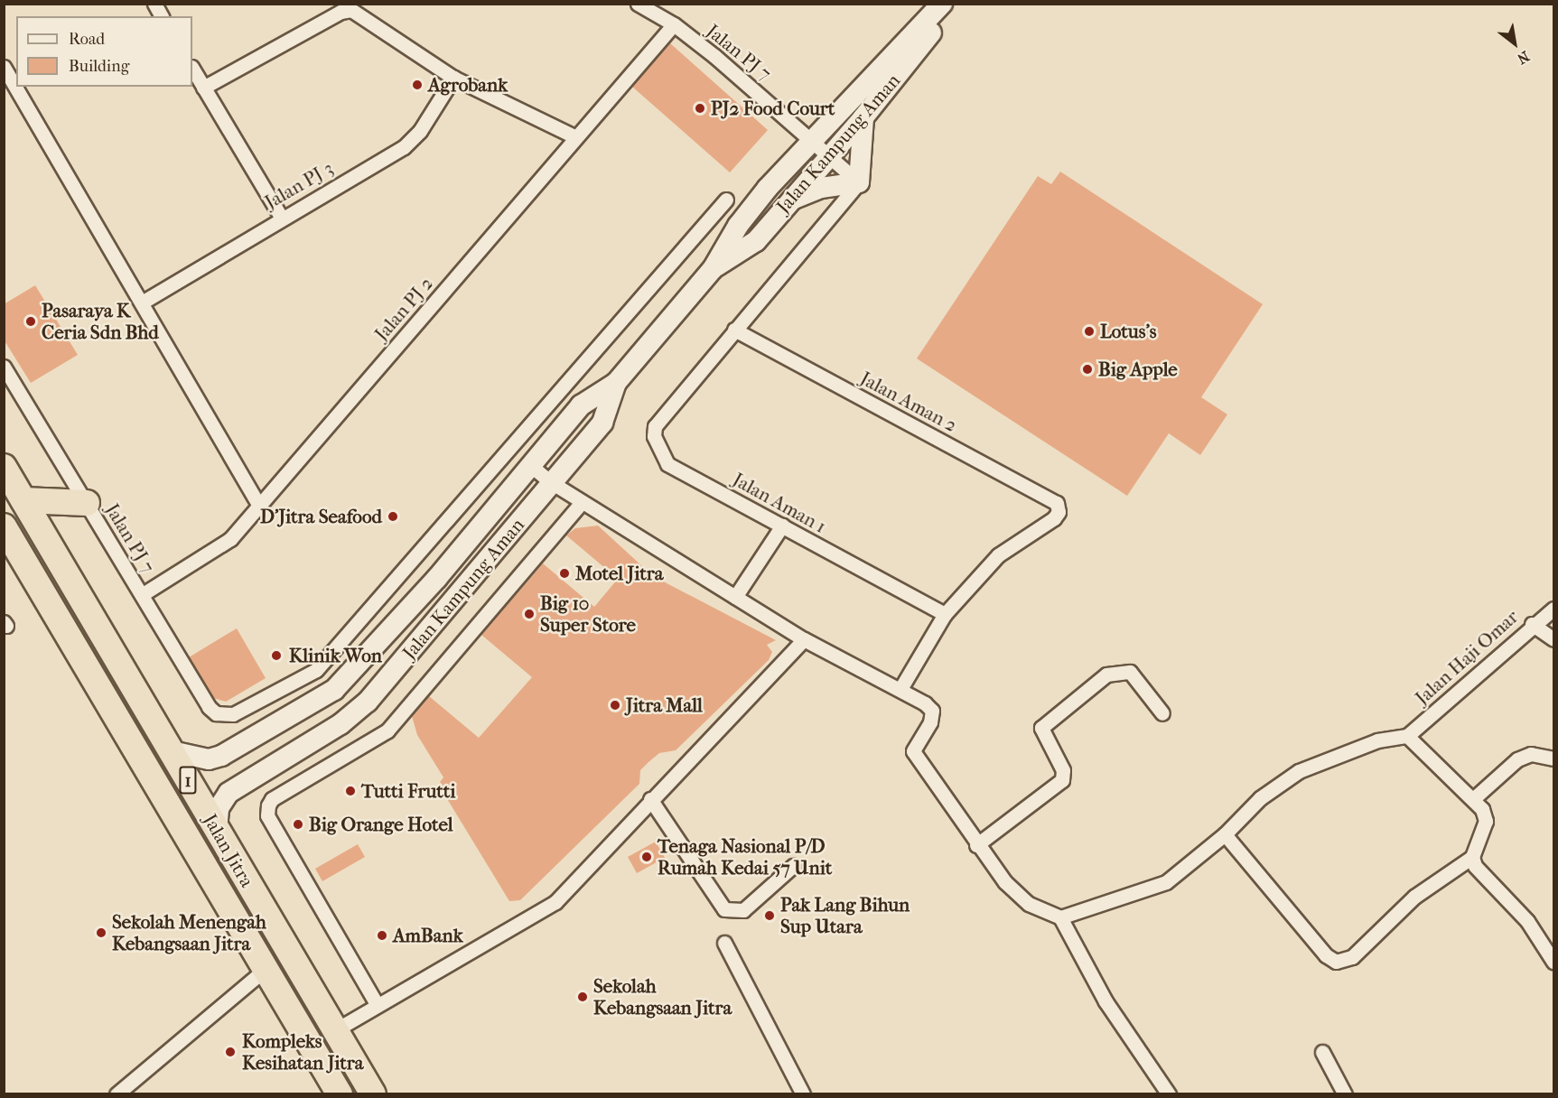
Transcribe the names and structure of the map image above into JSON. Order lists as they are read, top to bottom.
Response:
{
  "streets": {
    "highway": ["1", "Jalan Jitra"],
    "street": [
      "Jalan PJ 7",
      "Jalan Kampung Aman",
      "Jalan PJ 3",
      "Jalan PJ 2",
      "Jalan Aman 2",
      "Jalan Aman 1",
      "Jalan Haji Omar"
    ]
  },
  "crossings": [
    ["Jalan PJ 7", "Jalan Kampung Aman"],
    ["Jalan PJ 7", "Jalan PJ 2"],
    ["Jalan PJ 7", "Jalan Aman 1"],
    ["Jalan Kampung Aman", "Jalan Jitra"],
    ["Jalan Aman 2", "Jalan Aman 1"]
  ],
  "places": [
    "Agrobank",
    "PJ2 Food Court",
    "Pasaraya K Ceria Sdn Bhd",
    "Lotus's",
    "Big Apple",
    "D'Jitra Seafood",
    "Motel Jitra",
    "Big 10 Super Store",
    "Klinik Won",
    "Jitra Mall",
    "Tutti Frutti",
    "Big Orange Hotel",
    "Tenaga Nasional P/D Rumah Kedai 57 Unit",
    "Pak Lang Bihun Sup Utara",
    "Sekolah Menengah Kebangsaan Jitra",
    "AmBank",
    "Sekolah Kebangsaan Jitra",
    "Kompleks Kesihatan Jitra"
  ],
  "legend": ["Road", "Building"],
  "north": "bottom right"
}
